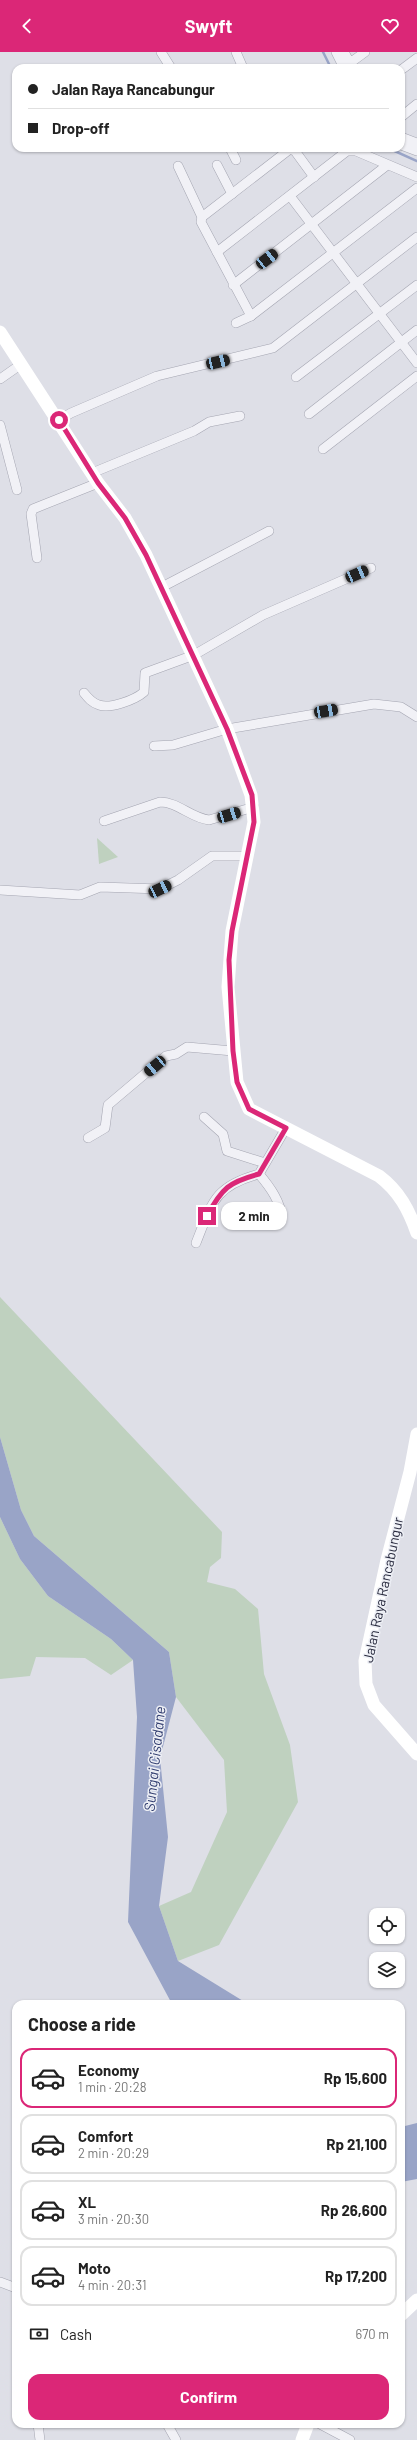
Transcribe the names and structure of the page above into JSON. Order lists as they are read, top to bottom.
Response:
{
  "streets": {
    "main road": ["Jalan Raya Rancabungur"]
  },
  "water": ["Sungai Cisadane"],
  "page": {
    "header": "Swyft",
    "banner": ["Jalan Raya Rancabungur", "Drop-off"],
    "bubble": "2 min",
    "heading": "Choose a ride",
    "list": [
      {
        "name": "Economy",
        "note": "1 min · 20:28",
        "value": "Rp 15,600"
      },
      {
        "name": "Comfort",
        "note": "2 min · 20:29",
        "value": "Rp 21,100"
      },
      {
        "name": "XL",
        "note": "3 min · 20:30",
        "value": "Rp 26,600"
      },
      {
        "name": "Moto",
        "note": "4 min · 20:31",
        "value": "Rp 17,200"
      }
    ],
    "pay": ["Cash", "670 m"],
    "buttons": "Confirm"
  }
}
